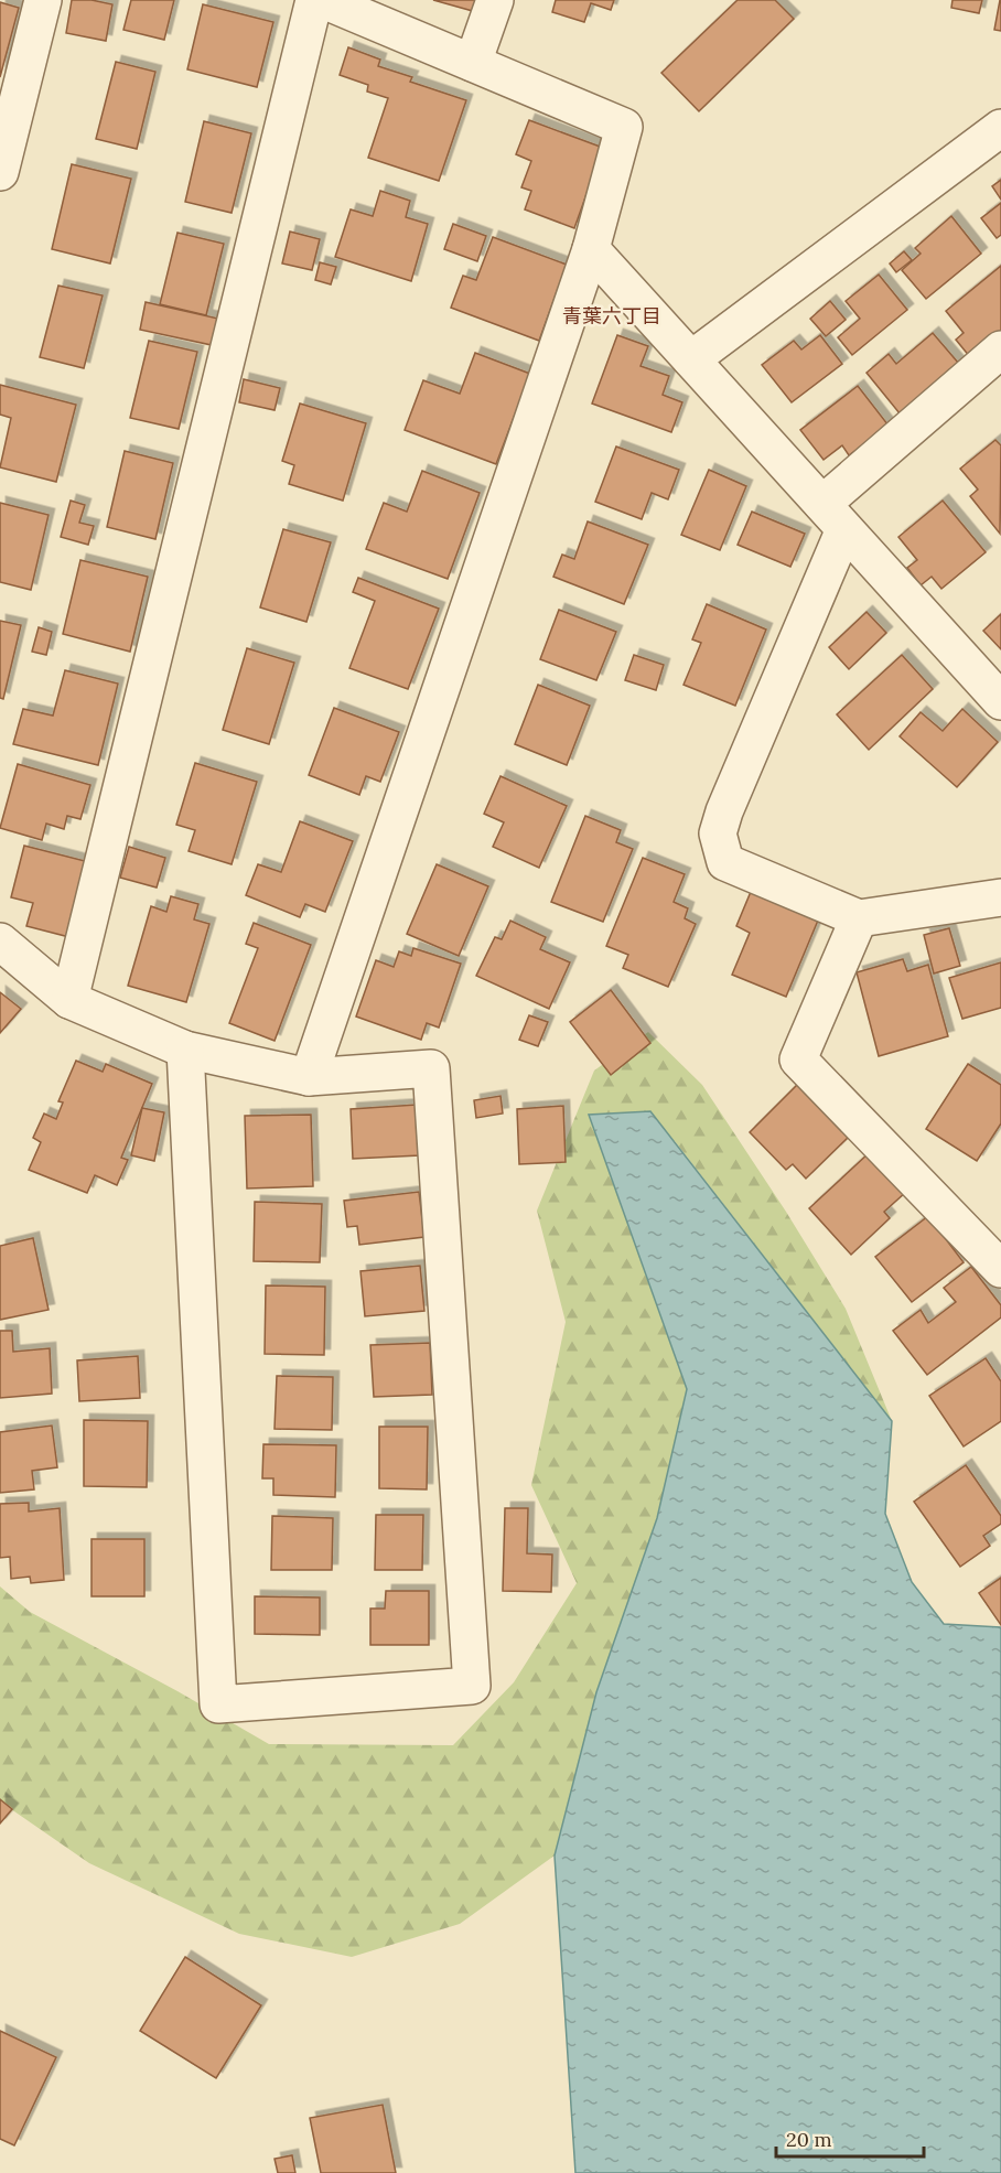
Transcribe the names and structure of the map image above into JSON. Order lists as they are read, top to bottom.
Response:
{
  "districts": ["青葉六丁目"],
  "scale_bar": "20 m"
}
